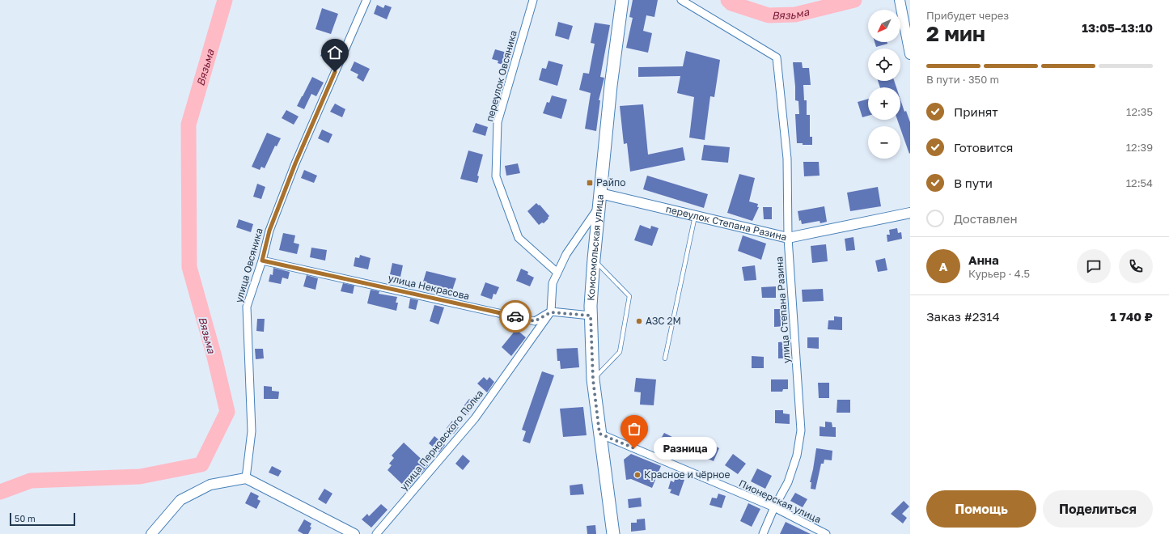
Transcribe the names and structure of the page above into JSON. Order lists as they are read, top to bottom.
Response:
{
  "streets": {
    "main road": ["Комсомольская улица"],
    "street": [
      "переулок Овсяника",
      "переулок Степана Разина",
      "улица Овсяника",
      "улица Некрасова",
      "улица Степана Разина",
      "улица Перновского Полка",
      "Пионерская улица"
    ]
  },
  "crossings": [
    ["переулок Степана Разина", "Комсомольская улица"],
    ["переулок Степана Разина", "улица Степана Разина"],
    ["Комсомольская улица", "Пионерская улица"],
    ["улица Овсяника", "улица Некрасова"],
    ["улица Некрасова", "улица Перновского Полка"],
    ["улица Степана Разина", "Пионерская улица"]
  ],
  "water": ["Вязьма"],
  "places": {
    "transit": ["Райпо"],
    "other": ["АЗС 2М", "Разница", "Красное и чёрное"]
  },
  "scale_bar": "50 m",
  "north": "bottom left",
  "page": {
    "heading": ["2 мин", "Прибудет через", "13:05–13:10"],
    "panel": [
      "Анна",
      "Курьер · 4.5",
      "Заказ #2314",
      "1 740 ₽"
    ],
    "map_buttons": ["+", "−"],
    "bar": "В пути · 350 m",
    "list": [
      ["Принят", "12:35"],
      ["Готовится", "12:39"],
      ["В пути", "12:54"],
      "Доставлен"
    ],
    "round": "А",
    "bubble": "Разница",
    "buttons": ["Помощь", "Поделиться"],
    "scale": "50 m"
  }
}
